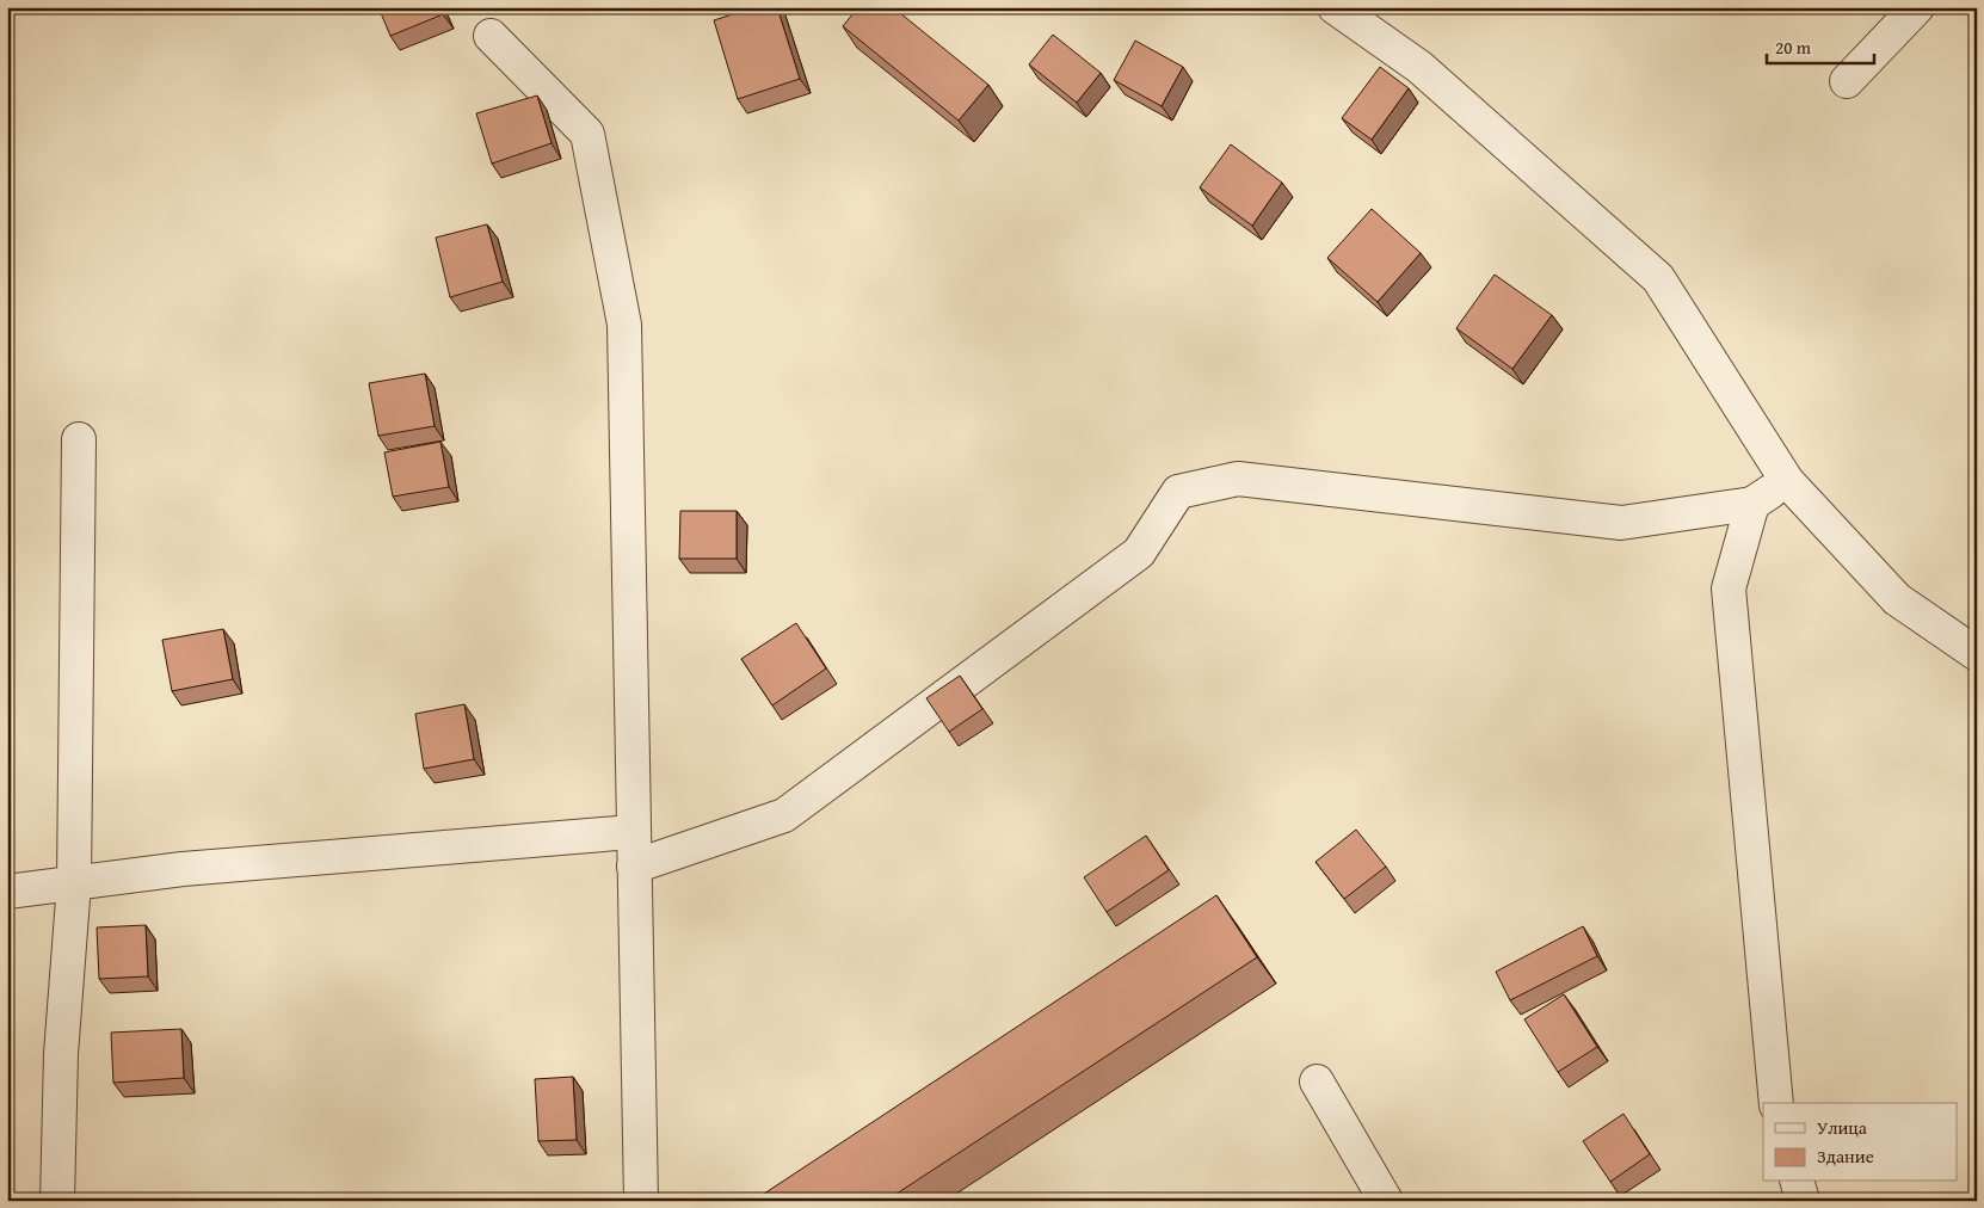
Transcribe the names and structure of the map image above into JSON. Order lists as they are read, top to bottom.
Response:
{
  "legend": ["Улица", "Здание"],
  "scale_bar": "20 m"
}
